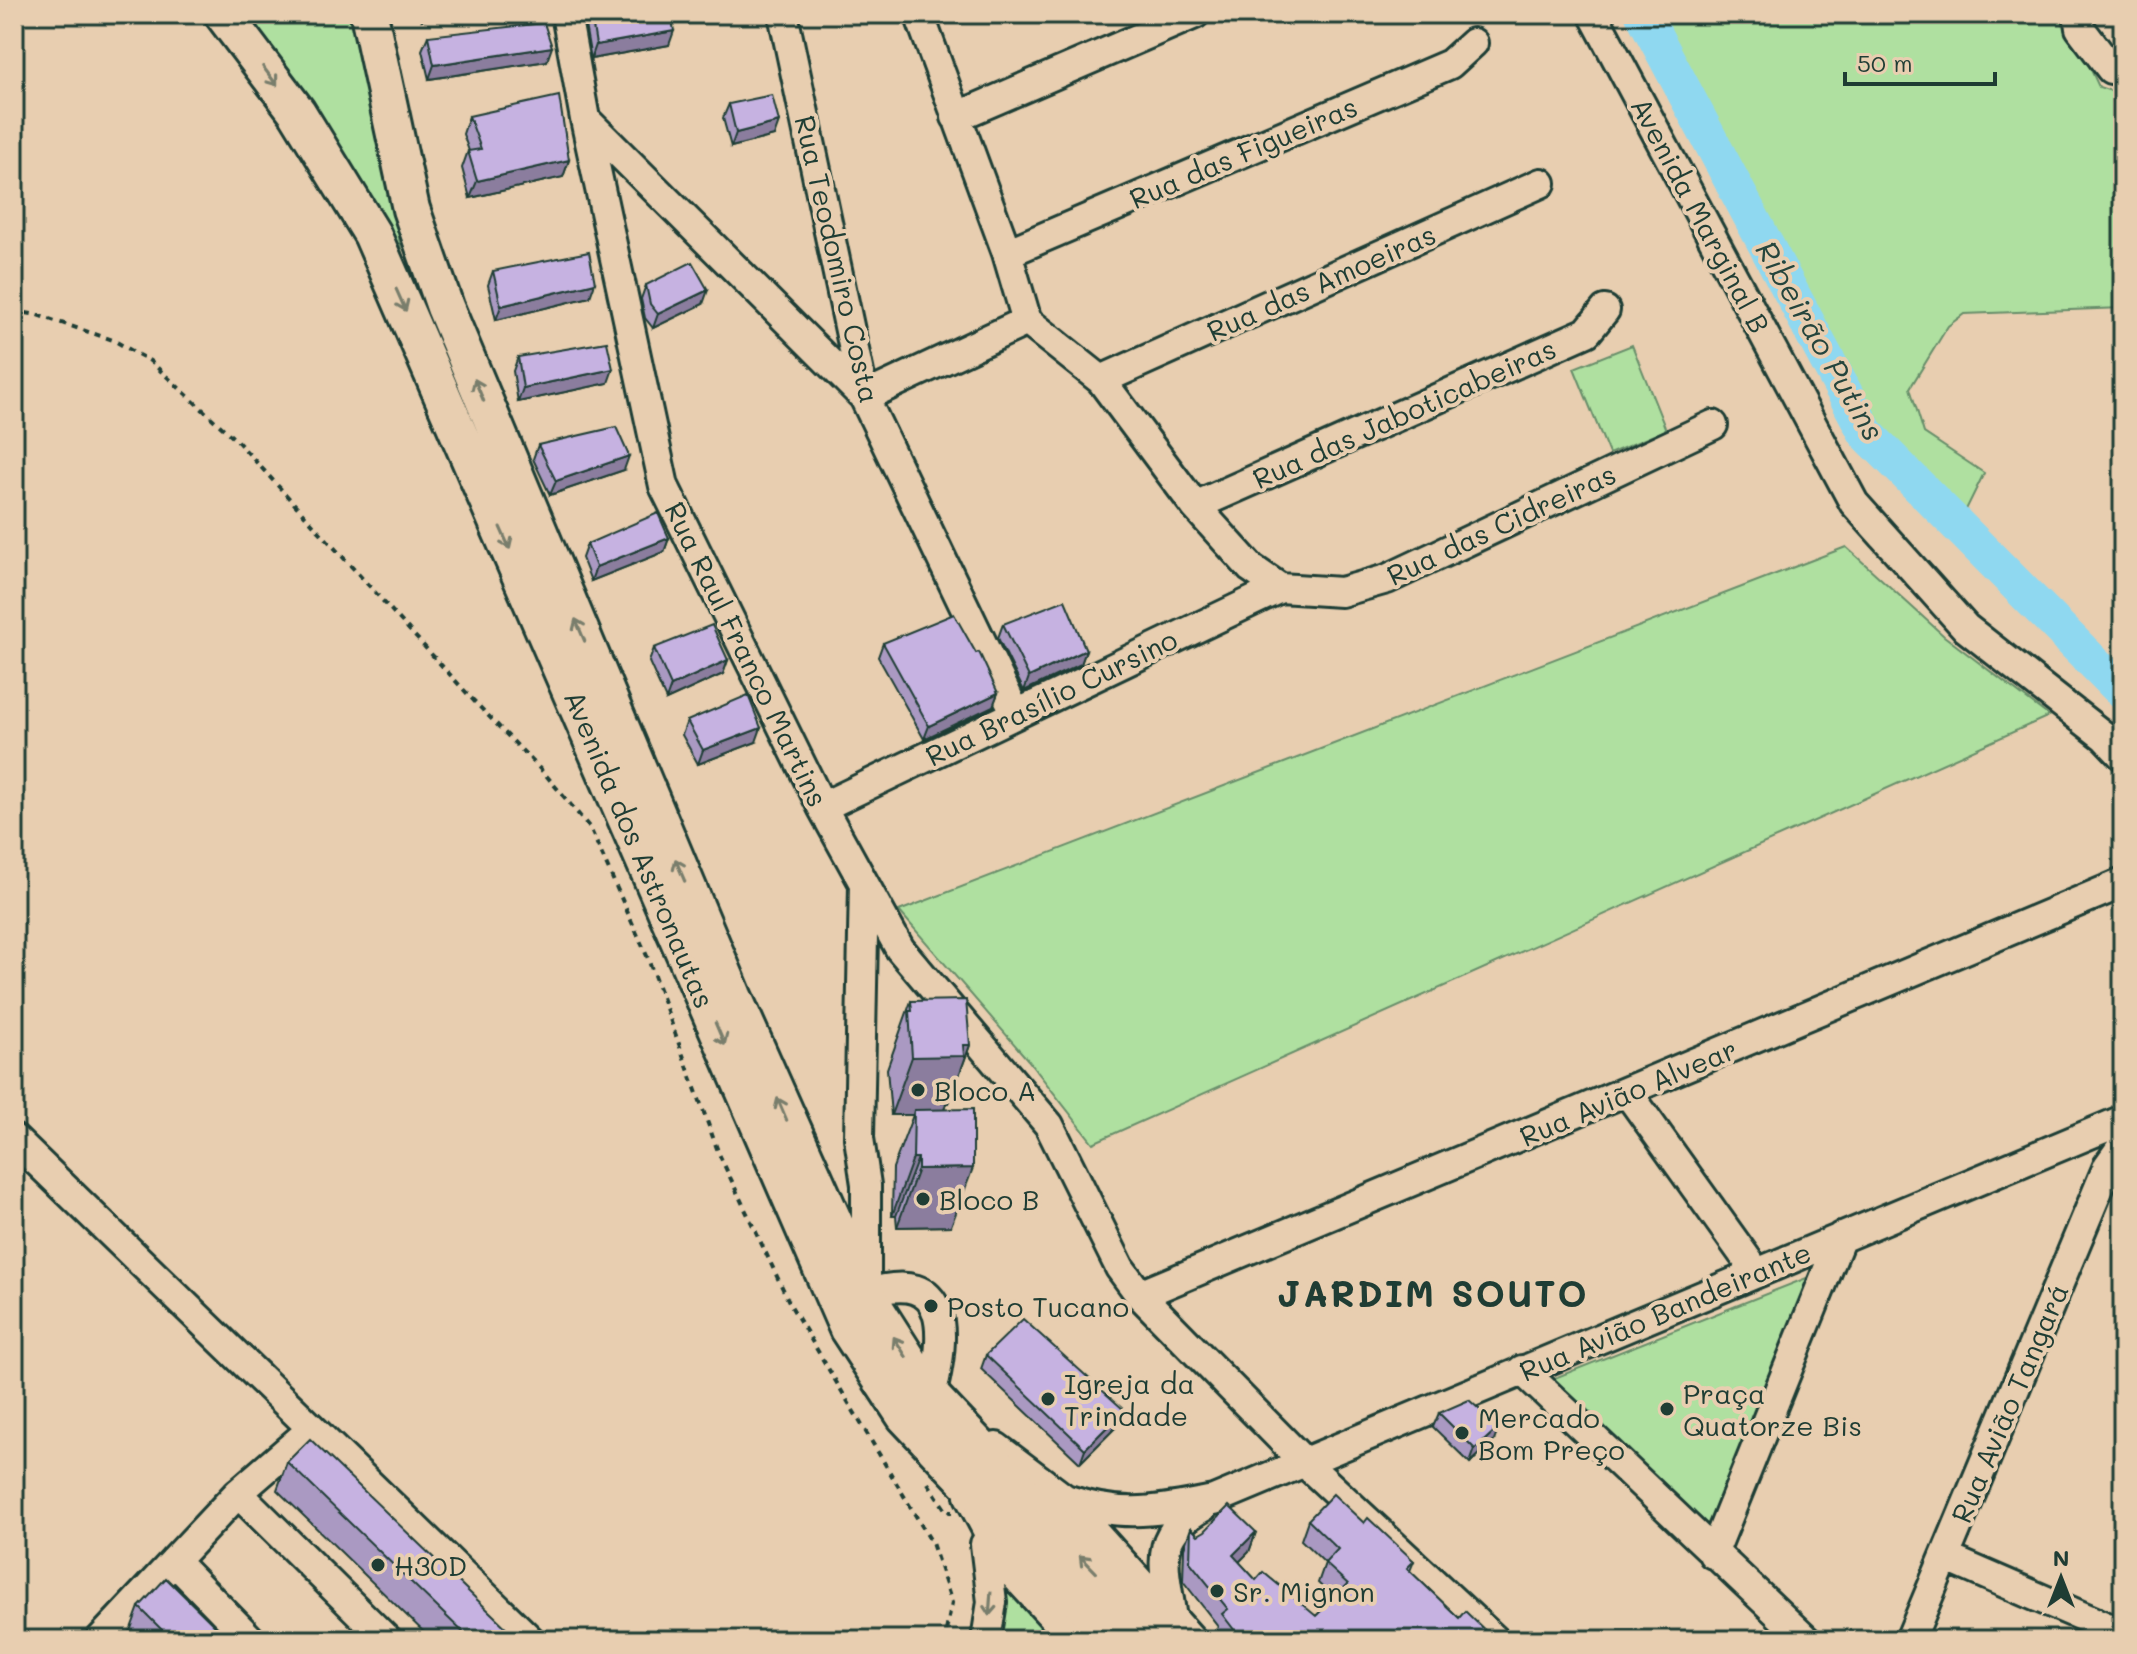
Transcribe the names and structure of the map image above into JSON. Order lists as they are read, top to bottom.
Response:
{
  "streets": {
    "main road": ["Avenida dos Astronautas"],
    "street": [
      "Rua das Figueiras",
      "Avenida Marginal B",
      "Rua Teodomiro Costa",
      "Rua das Amoeiras",
      "Rua das Jaboticabeiras",
      "Rua das Cidreiras",
      "Rua Raul Franco Martins",
      "Rua Brasílio Cursino",
      "Rua Avião Alvear",
      "Rua Avião Bandeirante",
      "Rua Avião Tangará"
    ]
  },
  "crossings": [
    ["Rua Teodomiro Costa", "Rua Brasílio Cursino"],
    ["Rua das Cidreiras", "Rua Brasílio Cursino"],
    ["Rua Raul Franco Martins", "Rua Brasílio Cursino"],
    ["Rua Raul Franco Martins", "Rua Avião Alvear"],
    ["Rua Raul Franco Martins", "Rua Avião Bandeirante"],
    ["Rua Avião Bandeirante", "Rua Avião Tangará"]
  ],
  "districts": ["JARDIM SOUTO"],
  "water": ["Ribeirão Putins"],
  "places": [
    "Bloco A",
    "Bloco B",
    "Posto Tucano",
    "Igreja da Trindade",
    "Praça Quatorze Bis",
    "Mercado Bom Preço",
    "H30D",
    "Sr. Mignon"
  ],
  "scale_bar": "50 m",
  "north": "top"
}
